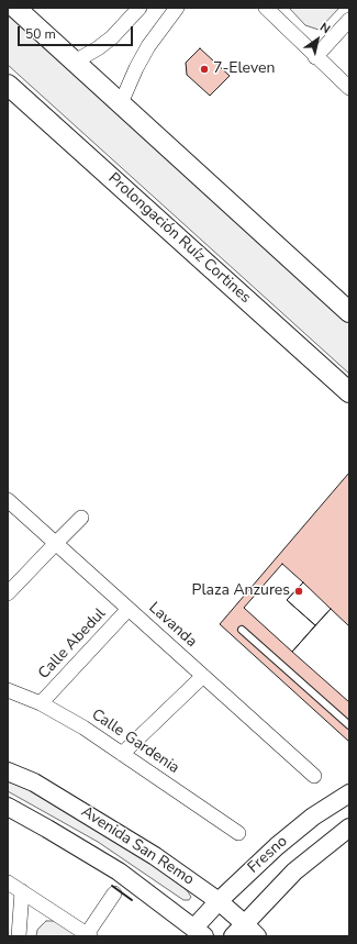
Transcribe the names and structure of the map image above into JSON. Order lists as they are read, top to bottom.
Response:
{
  "streets": {
    "main road": ["Prolongación Ruíz Cortines"],
    "street": [
      "Lavanda",
      "Calle Abedul",
      "Calle Gardenia",
      "Avenida San Remo",
      "Fresno"
    ]
  },
  "crossings": [
    ["Lavanda", "Calle Abedul"],
    ["Calle Abedul", "Calle Gardenia"],
    ["Avenida San Remo", "Fresno"]
  ],
  "places": ["7-Eleven", "Plaza Anzures"],
  "scale_bar": "50 m",
  "north": "top right"
}
